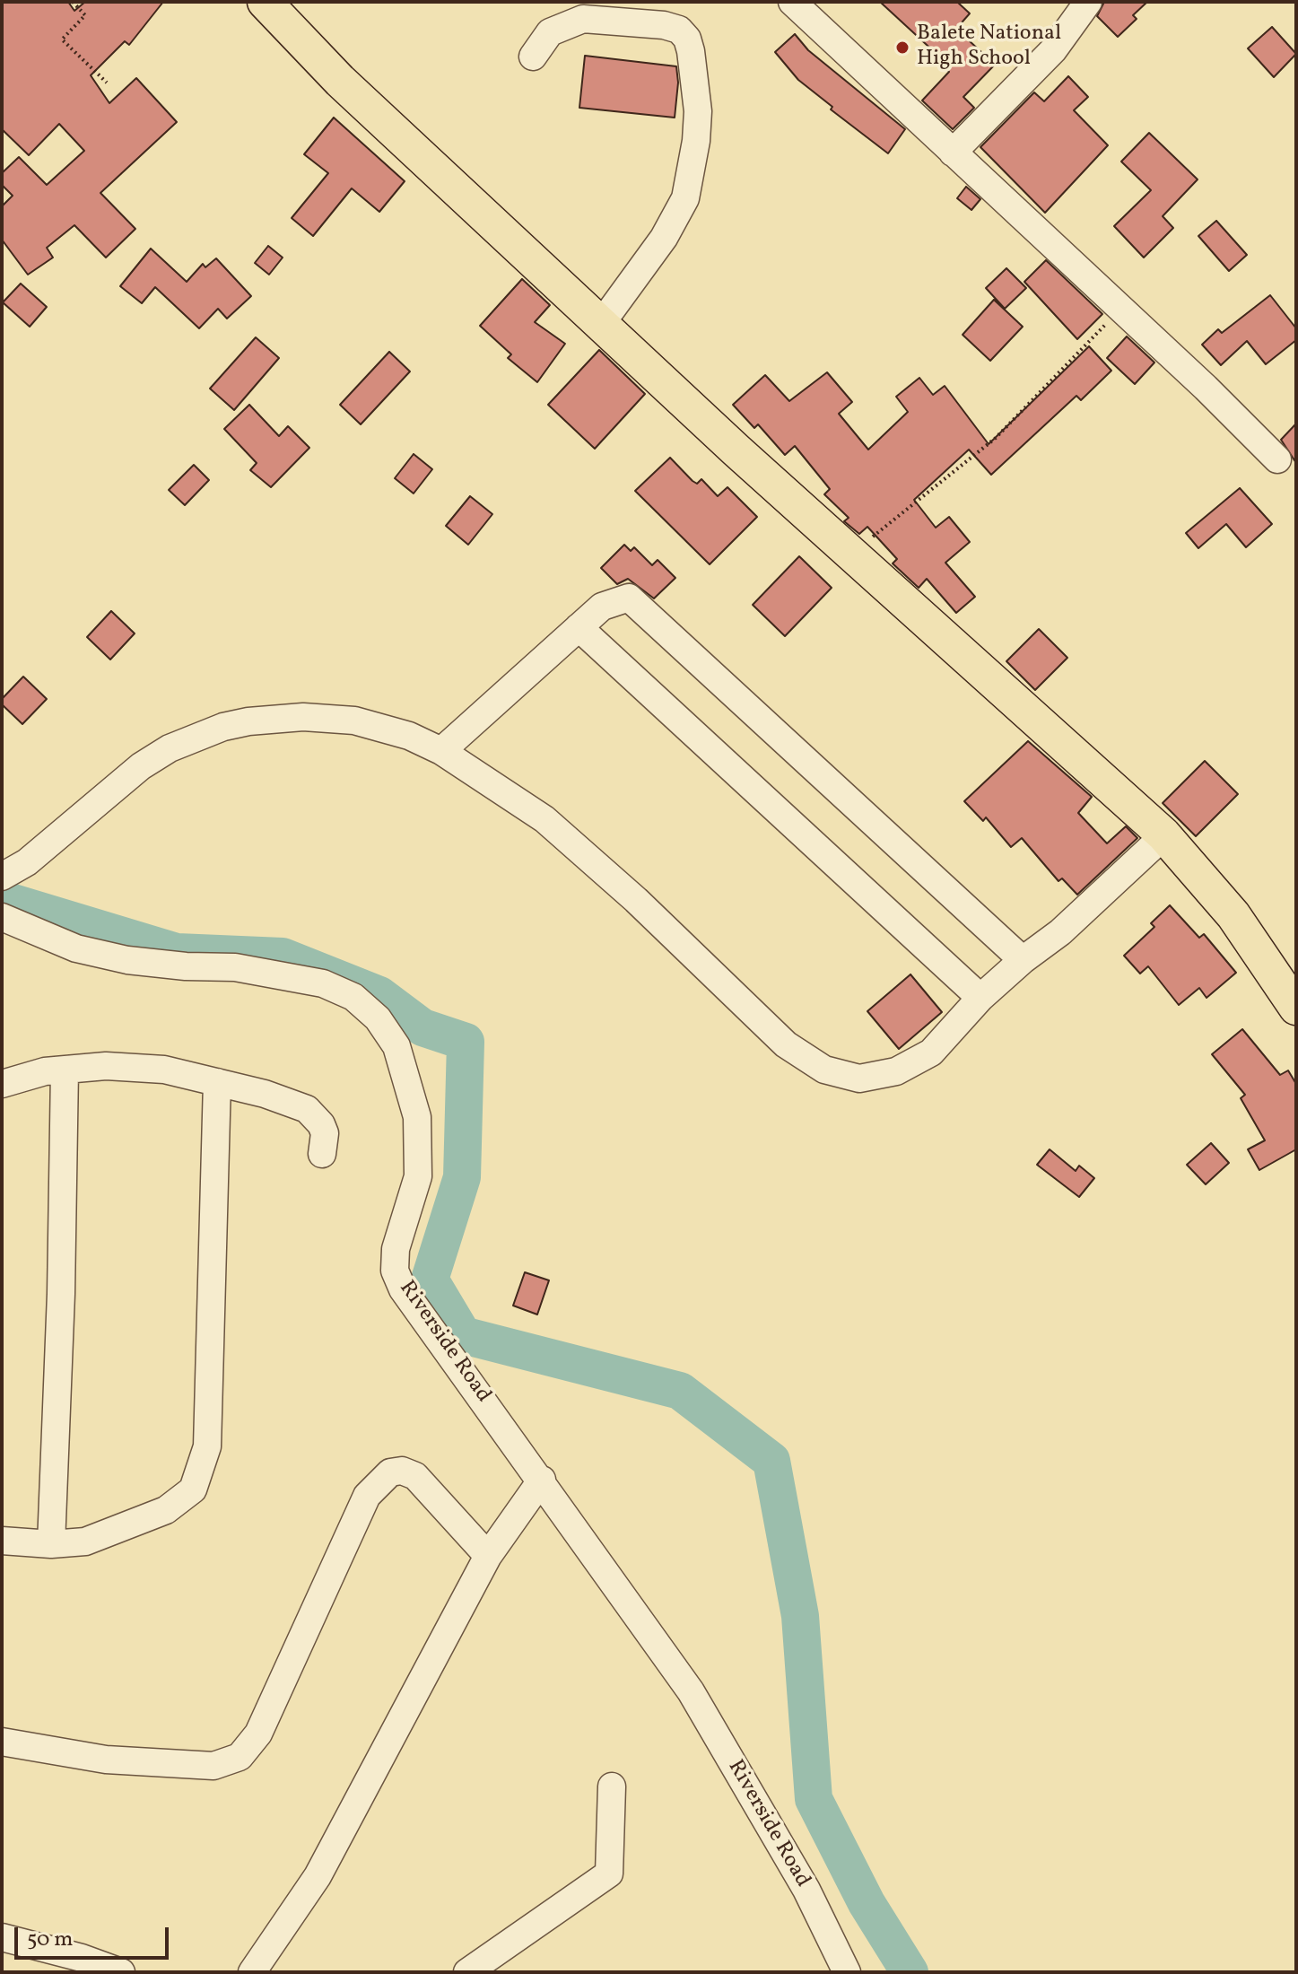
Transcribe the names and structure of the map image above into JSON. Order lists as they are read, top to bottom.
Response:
{
  "streets": {
    "street": ["Riverside Road"]
  },
  "places": ["Balete National High School"],
  "scale_bar": "50 m"
}
